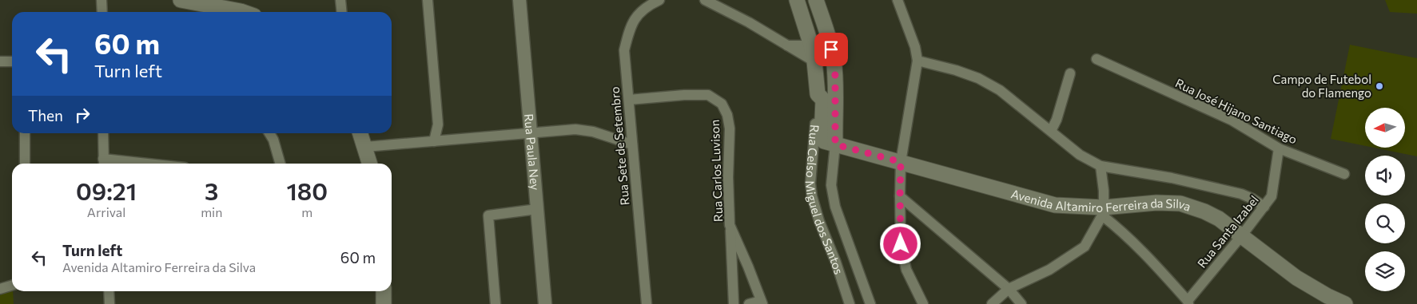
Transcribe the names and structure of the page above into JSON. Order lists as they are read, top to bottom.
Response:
{
  "streets": {
    "main road": ["Rua Celso Miguel dos Santos", "Avenida Altamiro Ferreira da Silva"],
    "street": [
      "Rua José Hijano Santiago",
      "Rua Sete de Setembro",
      "Rua Paula Ney",
      "Rua Carlos Luvison",
      "Rua Santa Izabel"
    ]
  },
  "crossings": [
    ["Rua José Hijano Santiago", "Rua Santa Izabel"],
    ["Rua Sete de Setembro", "Rua Carlos Luvison"],
    ["Rua Celso Miguel dos Santos", "Avenida Altamiro Ferreira da Silva"],
    ["Avenida Altamiro Ferreira da Silva", "Rua Santa Izabel"]
  ],
  "places": ["Campo de Futebol do Flamengo"],
  "north": "left",
  "page": {
    "turn": ["60 m", "Turn left"],
    "then": "Then",
    "eta": [
      "09:21",
      "Arrival",
      "3",
      "min",
      "180",
      "m"
    ],
    "list": [
      {
        "name": "Turn left",
        "note": "Avenida Altamiro Ferreira da Silva",
        "value": "60 m"
      }
    ]
  }
}
